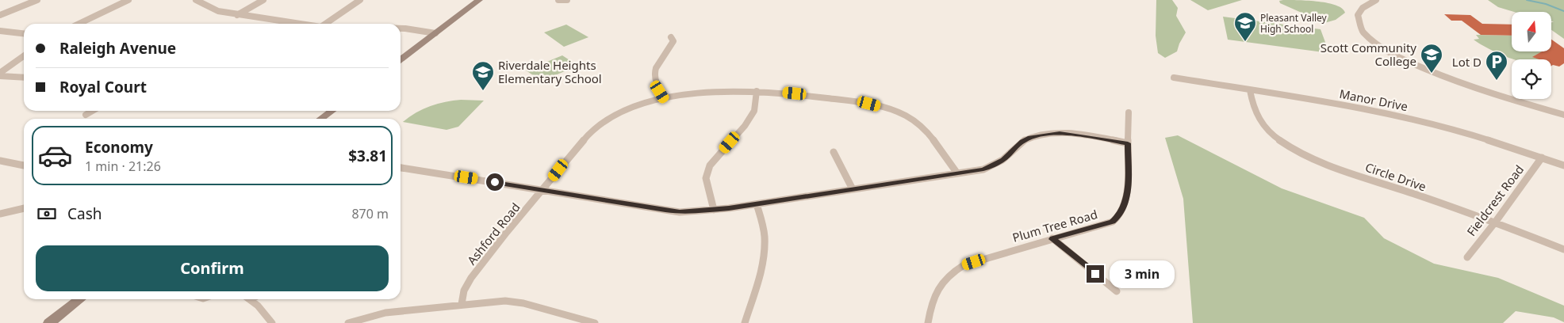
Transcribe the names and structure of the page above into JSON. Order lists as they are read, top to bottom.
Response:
{
  "streets": {
    "street": [
      "Manor Drive",
      "Circle Drive",
      "Fieldcrest Road",
      "Plum Tree Road",
      "Ashford Road"
    ]
  },
  "crossings": [
    ["Manor Drive", "Circle Drive"],
    ["Manor Drive", "Fieldcrest Road"],
    ["Circle Drive", "Fieldcrest Road"]
  ],
  "places": {
    "school or university": ["Pleasant Valley High School", "Scott Community College", "Riverdale Heights Elementary School"],
    "parking": ["Lot D"]
  },
  "north": "top",
  "page": {
    "banner": ["Raleigh Avenue", "Royal Court"],
    "list": [
      {
        "name": "Economy",
        "note": "1 min · 21:26",
        "value": "$3.81"
      }
    ],
    "pay": ["Cash", "870 m"],
    "buttons": "Confirm",
    "bubble": "3 min"
  }
}
